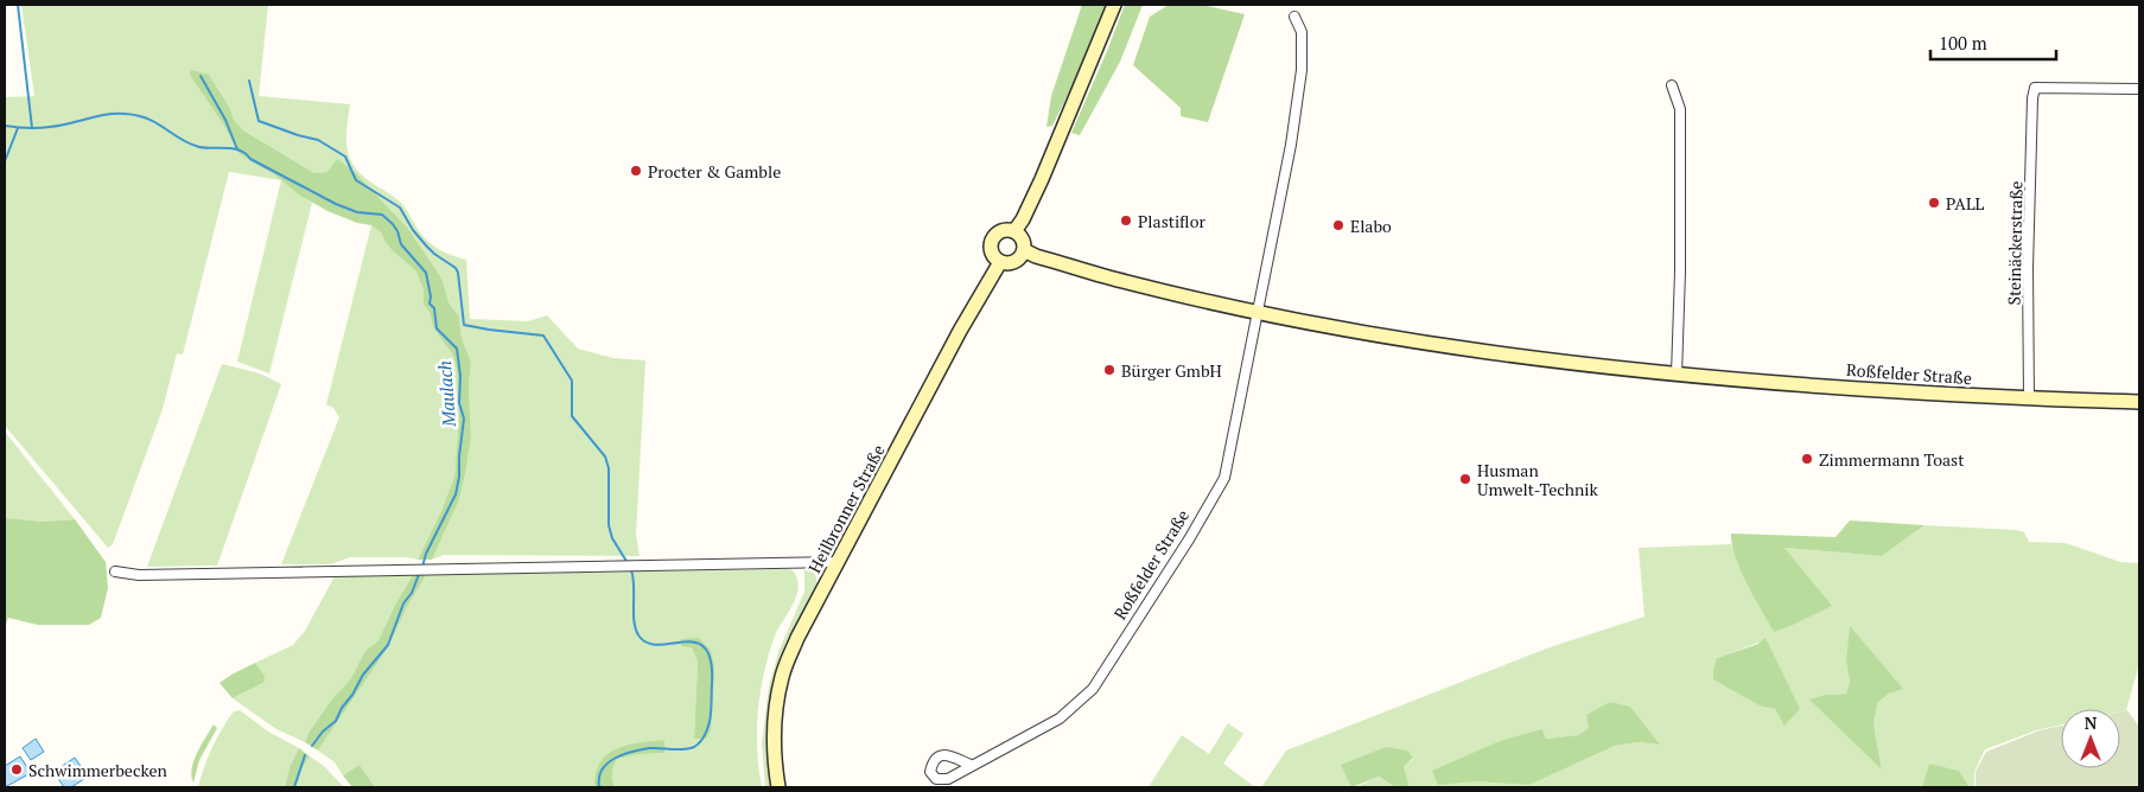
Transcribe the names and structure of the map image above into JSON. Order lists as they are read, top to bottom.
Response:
{
  "streets": {
    "street": ["Steinäckerstraße", "Roßfelder Straße", "Heilbronner Straße"]
  },
  "crossings": [
    ["Steinäckerstraße", "Roßfelder Straße"],
    ["Roßfelder Straße", "Heilbronner Straße"]
  ],
  "water": ["Maulach"],
  "places": [
    "Procter & Gamble",
    "PALL",
    "Plastiflor",
    "Elabo",
    "Bürger GmbH",
    "Zimmermann Toast",
    "Husman Umwelt-Technik",
    "Schwimmerbecken"
  ],
  "scale_bar": "100 m",
  "north": "top"
}
